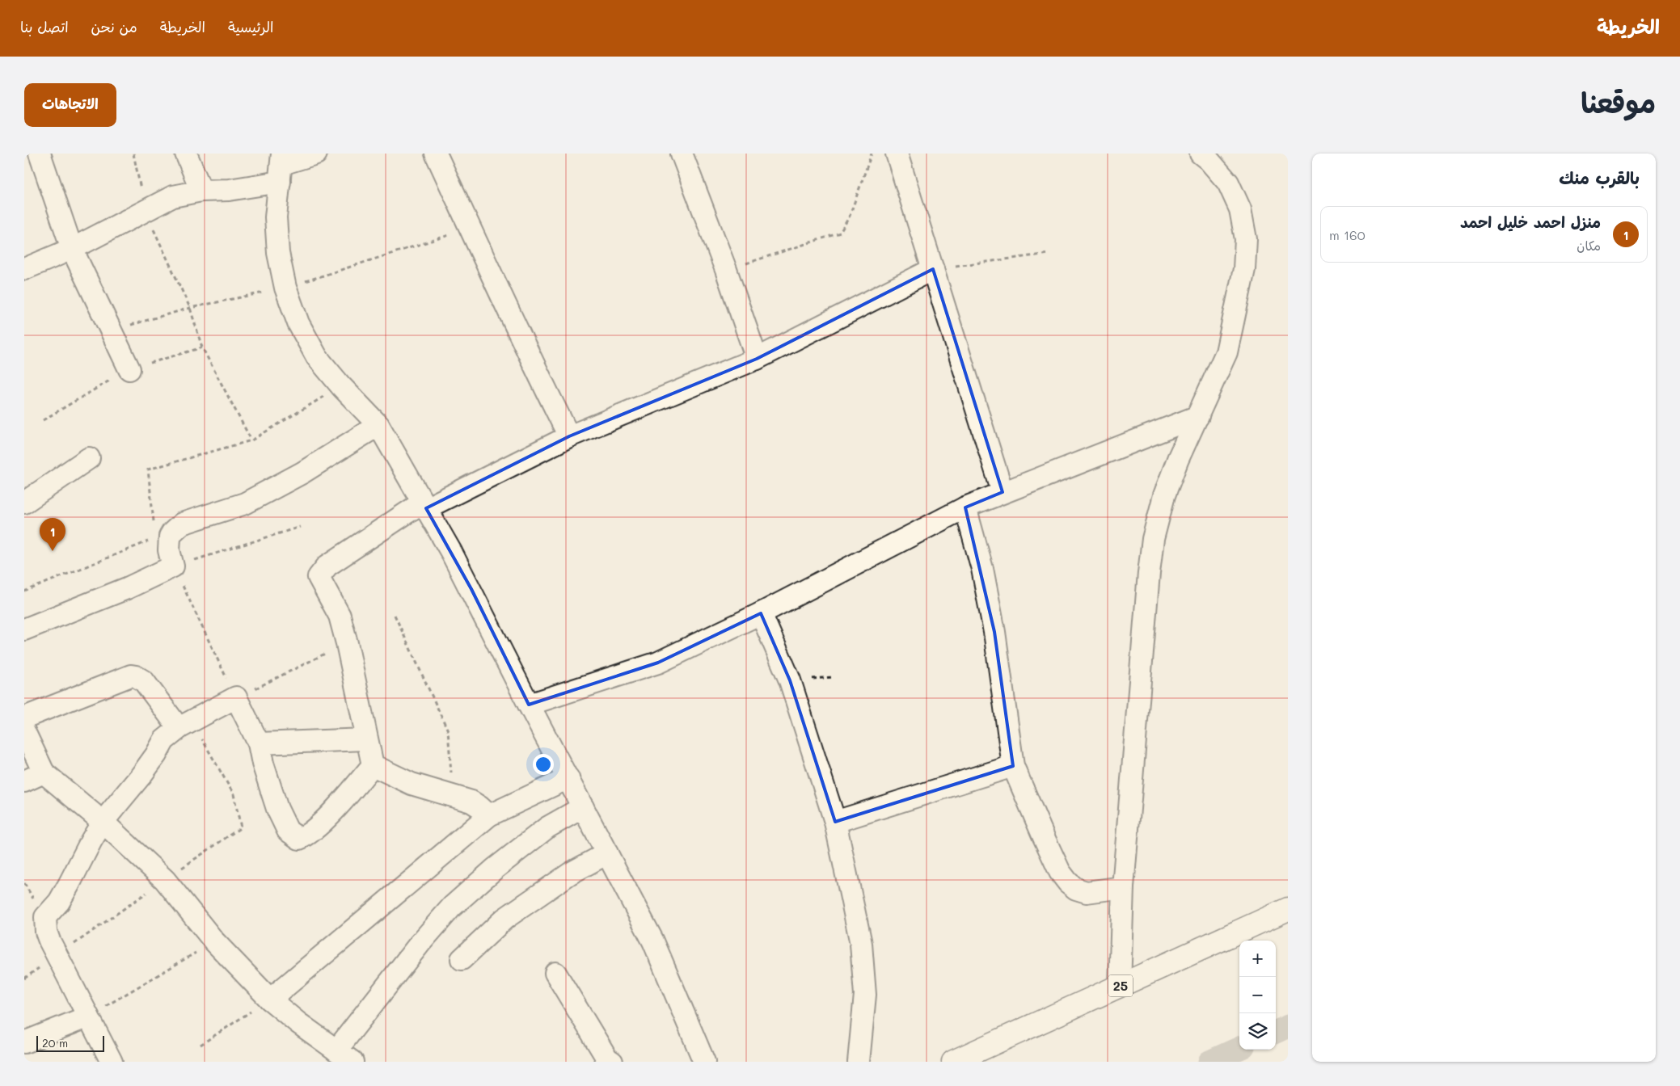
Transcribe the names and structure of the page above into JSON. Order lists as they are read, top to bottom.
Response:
{
  "streets": {
    "highway": ["25"]
  },
  "scale_bar": "20 m",
  "page": {
    "header": "الخريطة",
    "nav": [
      "الرئيسية",
      "الخريطة",
      "من نحن",
      "اتصل بنا"
    ],
    "title": "موقعنا",
    "buttons": "الاتجاهات",
    "heading": "بالقرب منك",
    "list": [
      {
        "mark": "1",
        "name": "منزل احمد خليل احمد",
        "note": "مكان",
        "value": "160 m"
      }
    ],
    "pins": "1",
    "map_buttons": ["+", "−"],
    "scale": "20 m"
  }
}
